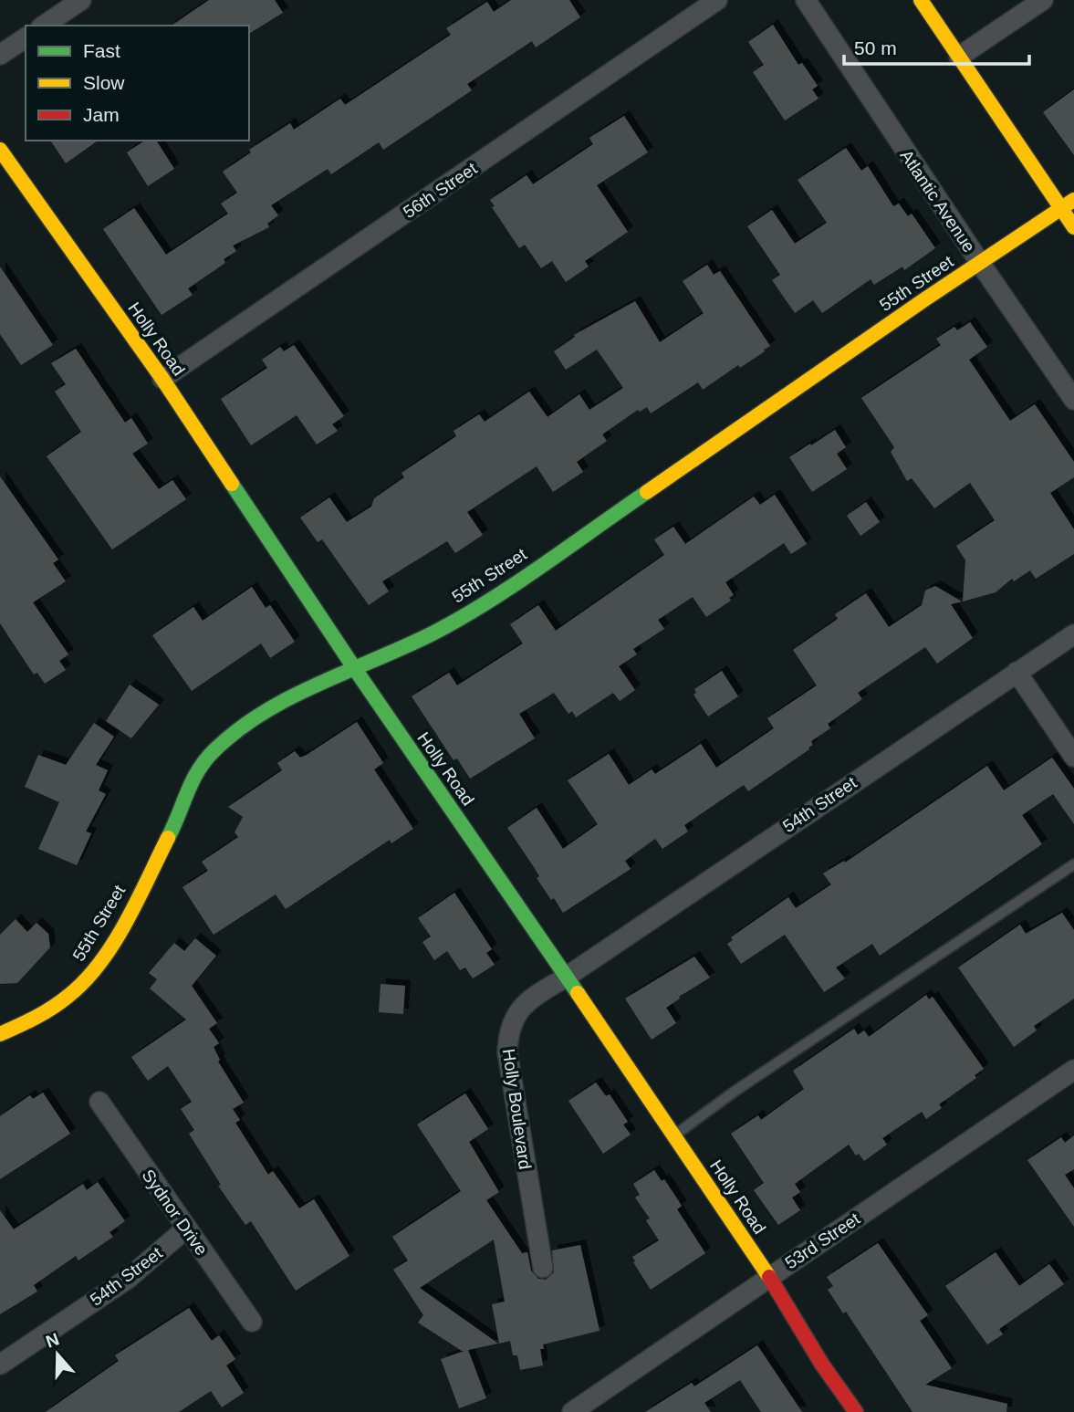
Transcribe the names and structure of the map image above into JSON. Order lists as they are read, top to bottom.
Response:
{
  "streets": {
    "main road": ["55th Street", "Holly Road"],
    "street": [
      "56th Street",
      "Atlantic Avenue",
      "54th Street",
      "Holly Boulevard",
      "Sydnor Drive",
      "53rd Street"
    ]
  },
  "crossings": [
    ["56th Street", "Holly Road"],
    ["Atlantic Avenue", "55th Street"],
    ["55th Street", "Holly Road"],
    ["Holly Road", "54th Street"],
    ["Holly Road", "Holly Boulevard"],
    ["Holly Road", "53rd Street"],
    ["54th Street", "Holly Boulevard"],
    ["54th Street", "Sydnor Drive"]
  ],
  "legend": ["Fast", "Slow", "Jam"],
  "scale_bar": "50 m",
  "north": "top"
}
